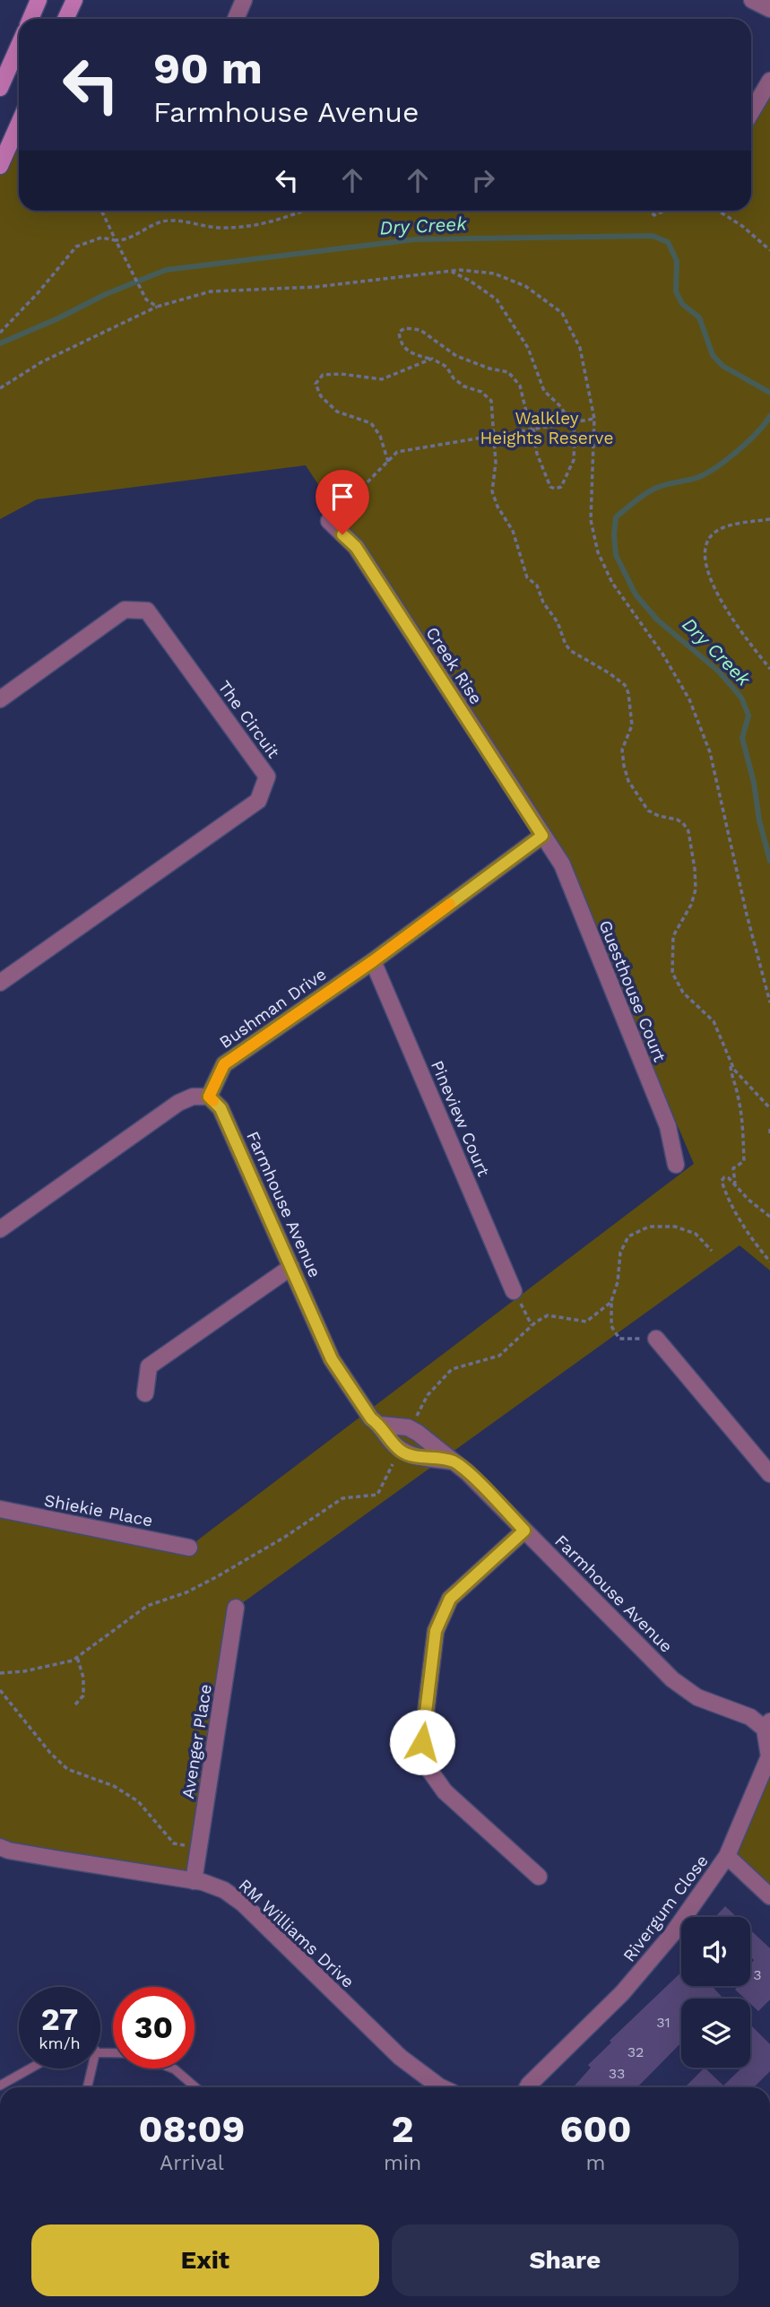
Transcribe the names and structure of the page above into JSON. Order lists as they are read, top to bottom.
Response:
{
  "streets": {
    "street": [
      "Creek Rise",
      "The Circuit",
      "Guesthouse Court",
      "Bushman Drive",
      "Pineview Court",
      "Farmhouse Avenue",
      "Shiekie Place",
      "Avenger Place",
      "Rivergum Close",
      "RM Williams Drive"
    ]
  },
  "crossings": [
    ["Creek Rise", "Guesthouse Court"],
    ["Creek Rise", "Bushman Drive"],
    ["Guesthouse Court", "Bushman Drive"],
    ["Bushman Drive", "Pineview Court"],
    ["Bushman Drive", "Farmhouse Avenue"],
    ["Farmhouse Avenue", "Rivergum Close"],
    ["Avenger Place", "RM Williams Drive"]
  ],
  "water": ["Dry Creek"],
  "parks": ["Walkley Heights Reserve"],
  "house_numbers": [
    "3",
    "31",
    "32",
    "33"
  ],
  "page": {
    "turn": ["90 m", "Farmhouse Avenue"],
    "speed": "27 km/h",
    "limit": "30",
    "eta": [
      "08:09",
      "Arrival",
      "2",
      "min",
      "600",
      "m"
    ],
    "buttons": ["Exit", "Share"]
  }
}
